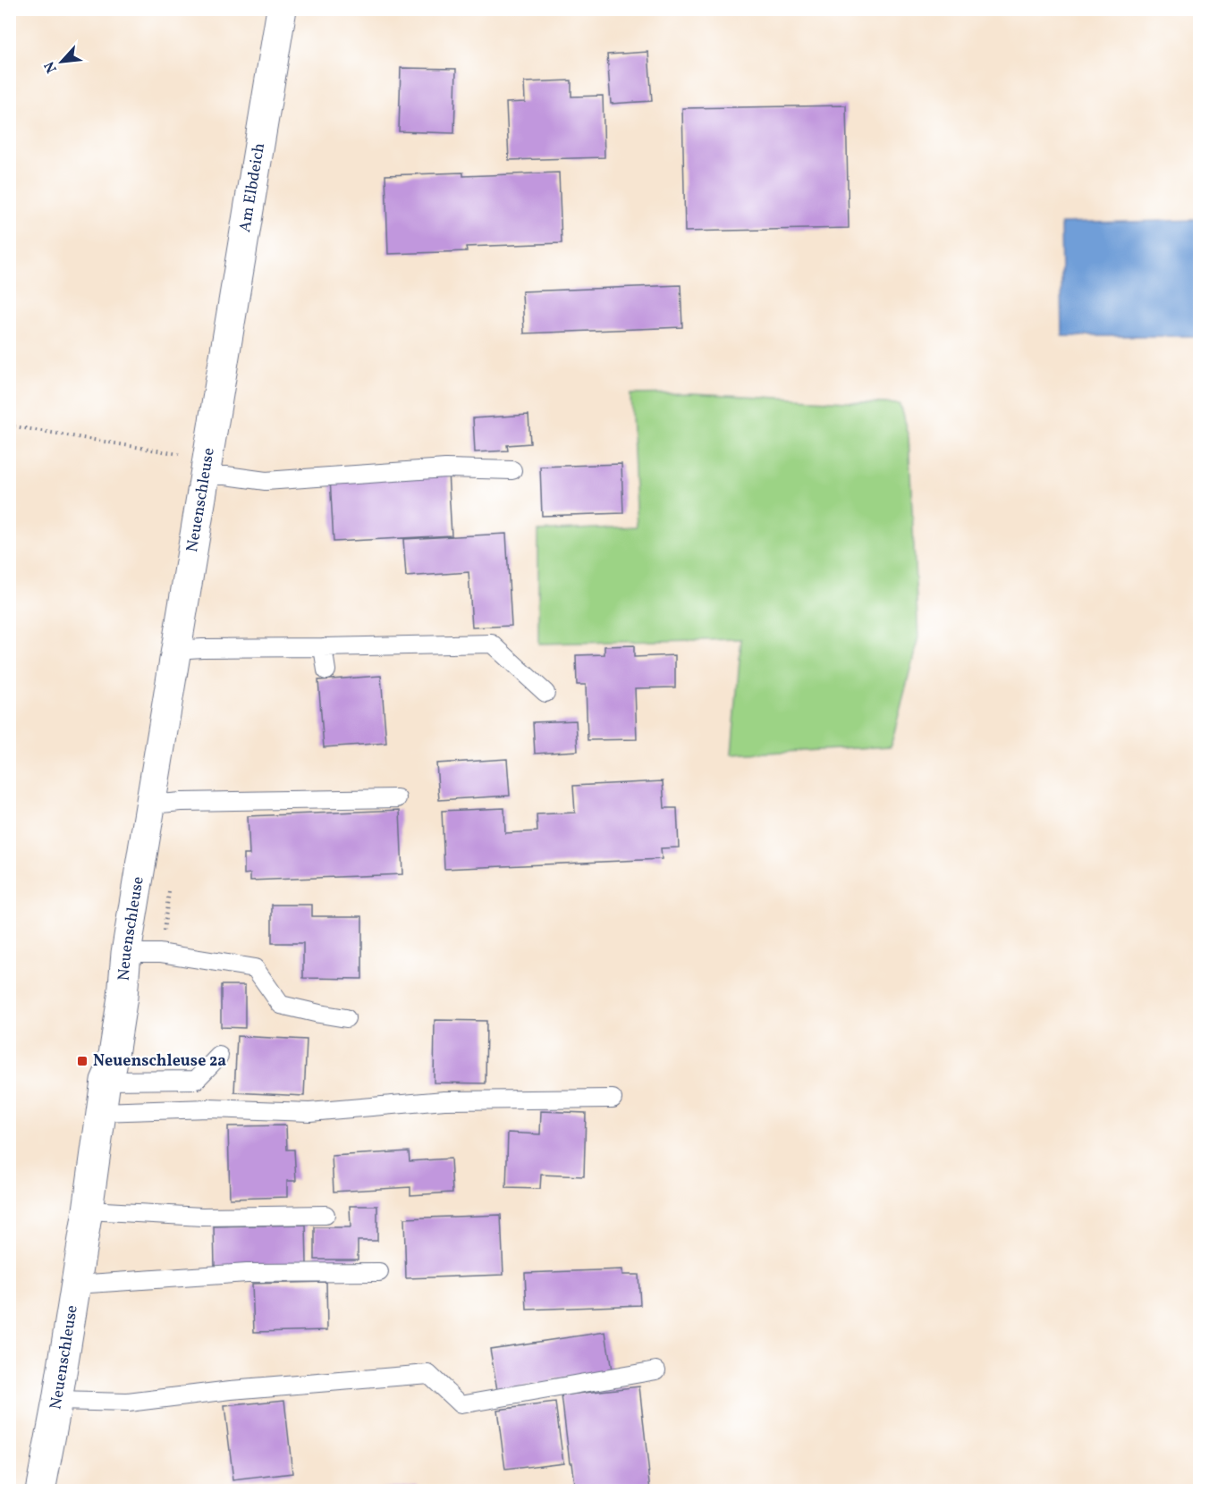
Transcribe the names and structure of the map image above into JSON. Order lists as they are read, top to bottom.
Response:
{
  "streets": {
    "street": ["Am Elbdeich", "Neuenschleuse"]
  },
  "crossings": [
    ["Am Elbdeich", "Neuenschleuse"]
  ],
  "places": {
    "transit": ["Neuenschleuse 2a"]
  },
  "north": "bottom left"
}
